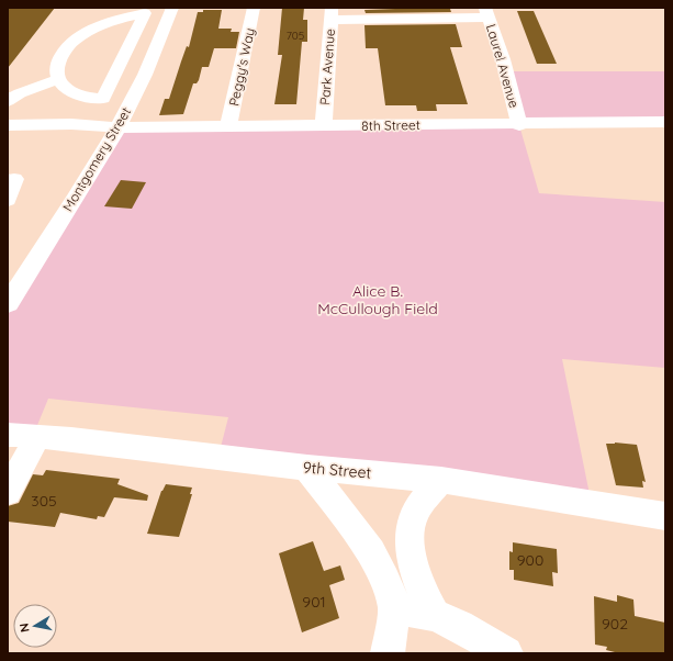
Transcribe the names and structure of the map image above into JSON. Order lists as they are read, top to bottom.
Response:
{
  "streets": {
    "street": [
      "Laurel Avenue",
      "Peggy's Way",
      "Park Avenue",
      "8th Street",
      "Montgomery Street",
      "9th Street"
    ]
  },
  "crossings": [
    ["Laurel Avenue", "8th Street"],
    ["Peggy's Way", "8th Street"],
    ["Park Avenue", "8th Street"],
    ["8th Street", "Montgomery Street"]
  ],
  "parks": ["Alice B. McCullough Field"],
  "house_numbers": [
    "705",
    "305",
    "900",
    "901",
    "902"
  ],
  "north": "left"
}
